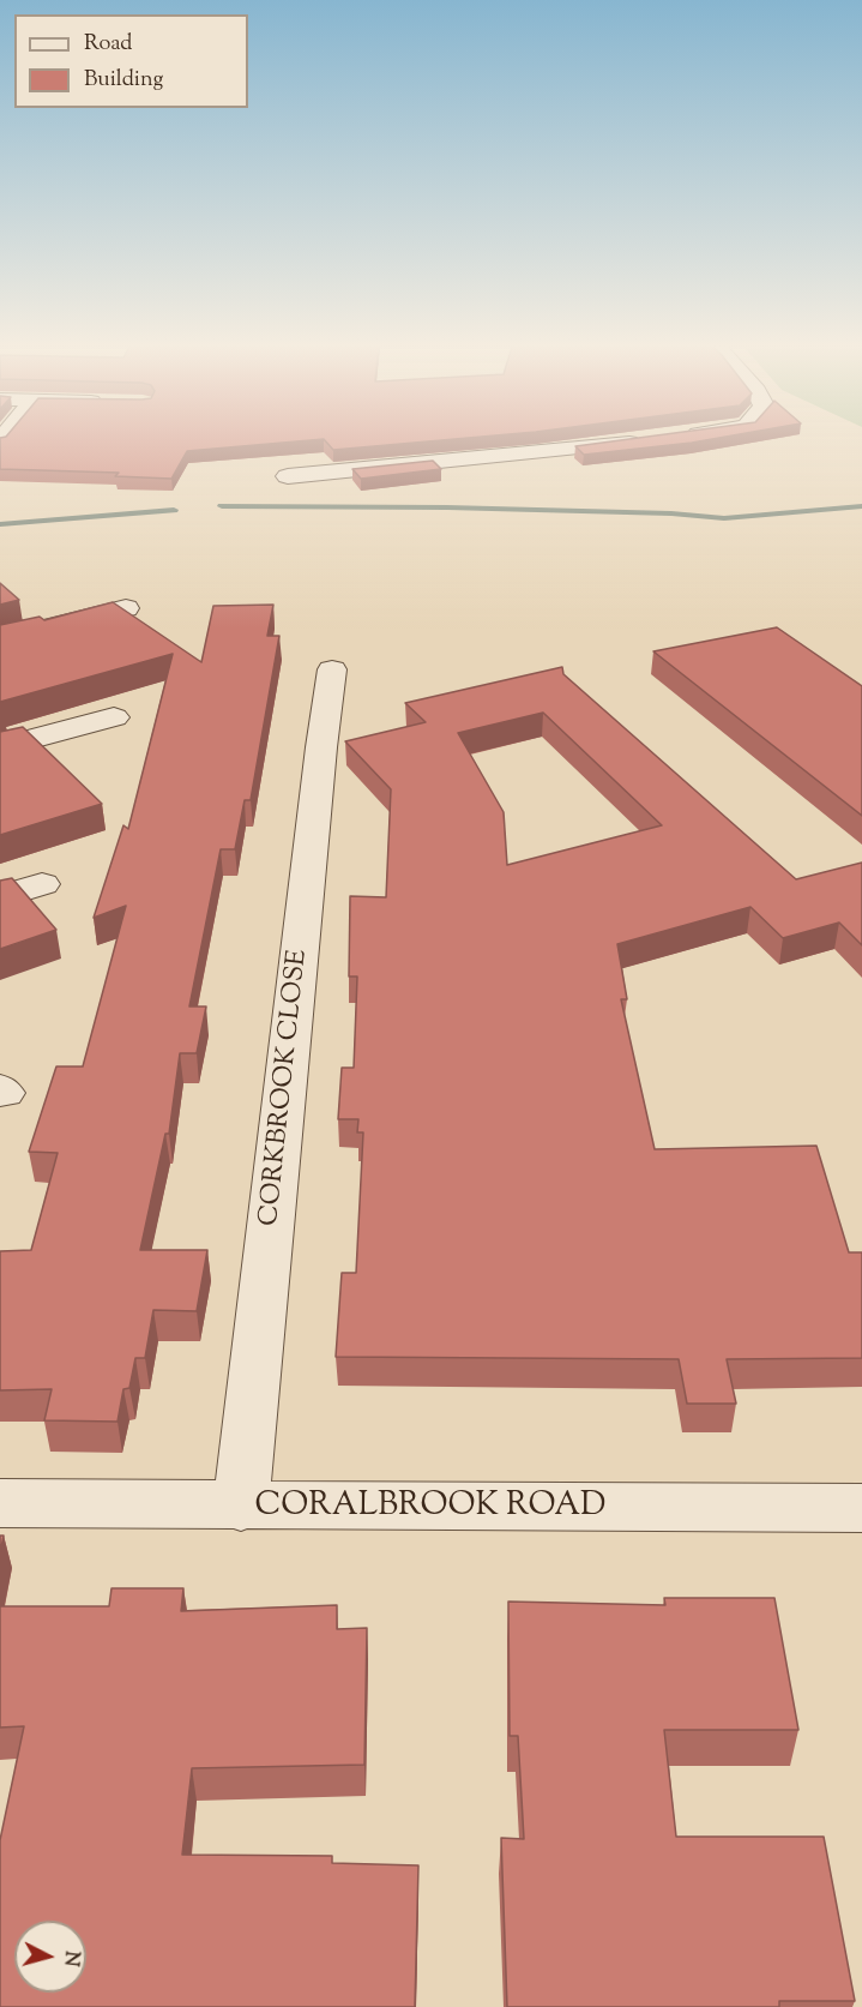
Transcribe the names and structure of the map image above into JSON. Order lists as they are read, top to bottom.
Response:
{
  "streets": {
    "street": ["CORKBROOK CLOSE", "CORALBROOK ROAD"]
  },
  "crossings": [
    ["CORKBROOK CLOSE", "CORALBROOK ROAD"]
  ],
  "legend": ["Road", "Building"],
  "north": "right"
}
